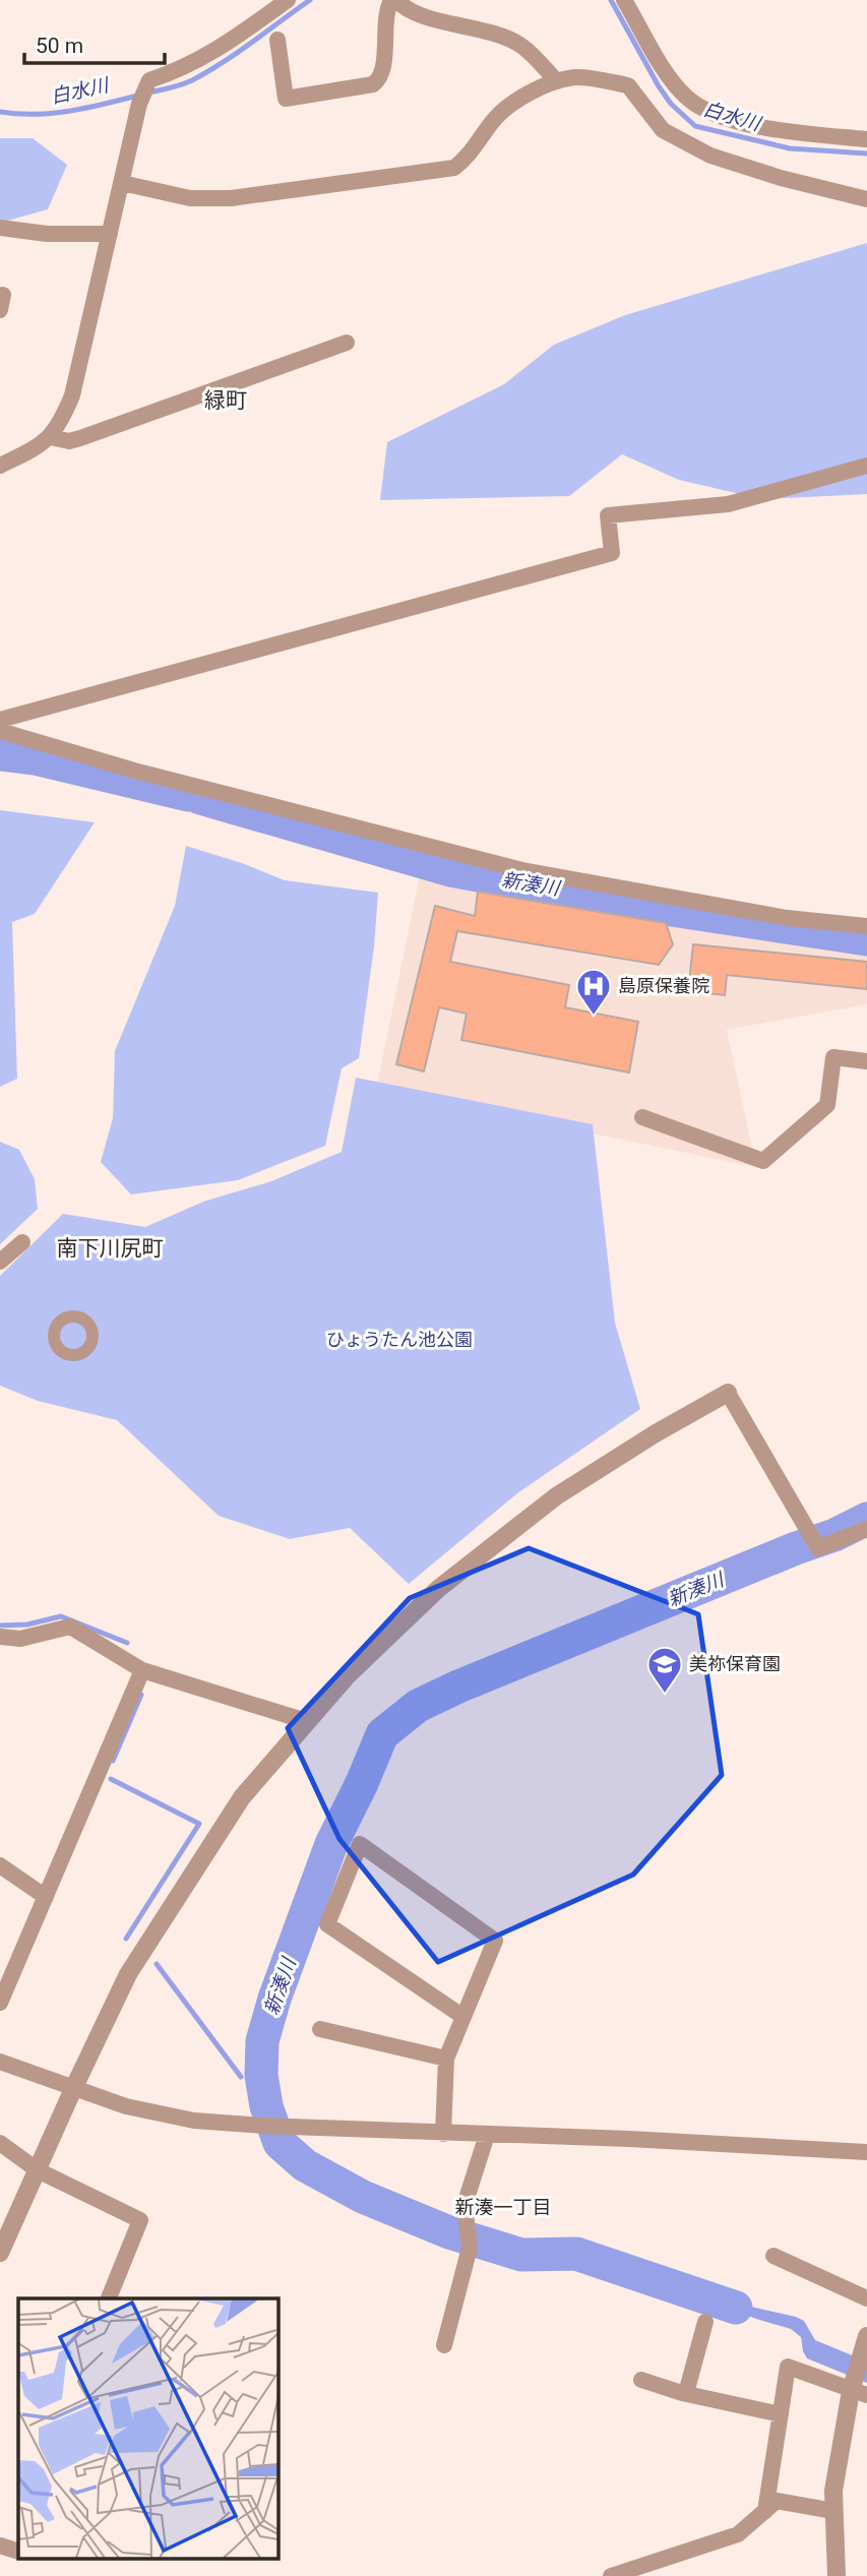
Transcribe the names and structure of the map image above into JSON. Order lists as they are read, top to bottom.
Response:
{
  "districts": ["緑町", "南下川尻町", "新湊一丁目"],
  "water": ["白水川", "新湊川"],
  "parks": ["ひょうたん池公園"],
  "places": {
    "hospital": ["島原保養院"],
    "school or university": ["美祢保育園"]
  },
  "scale_bar": "50 m"
}
